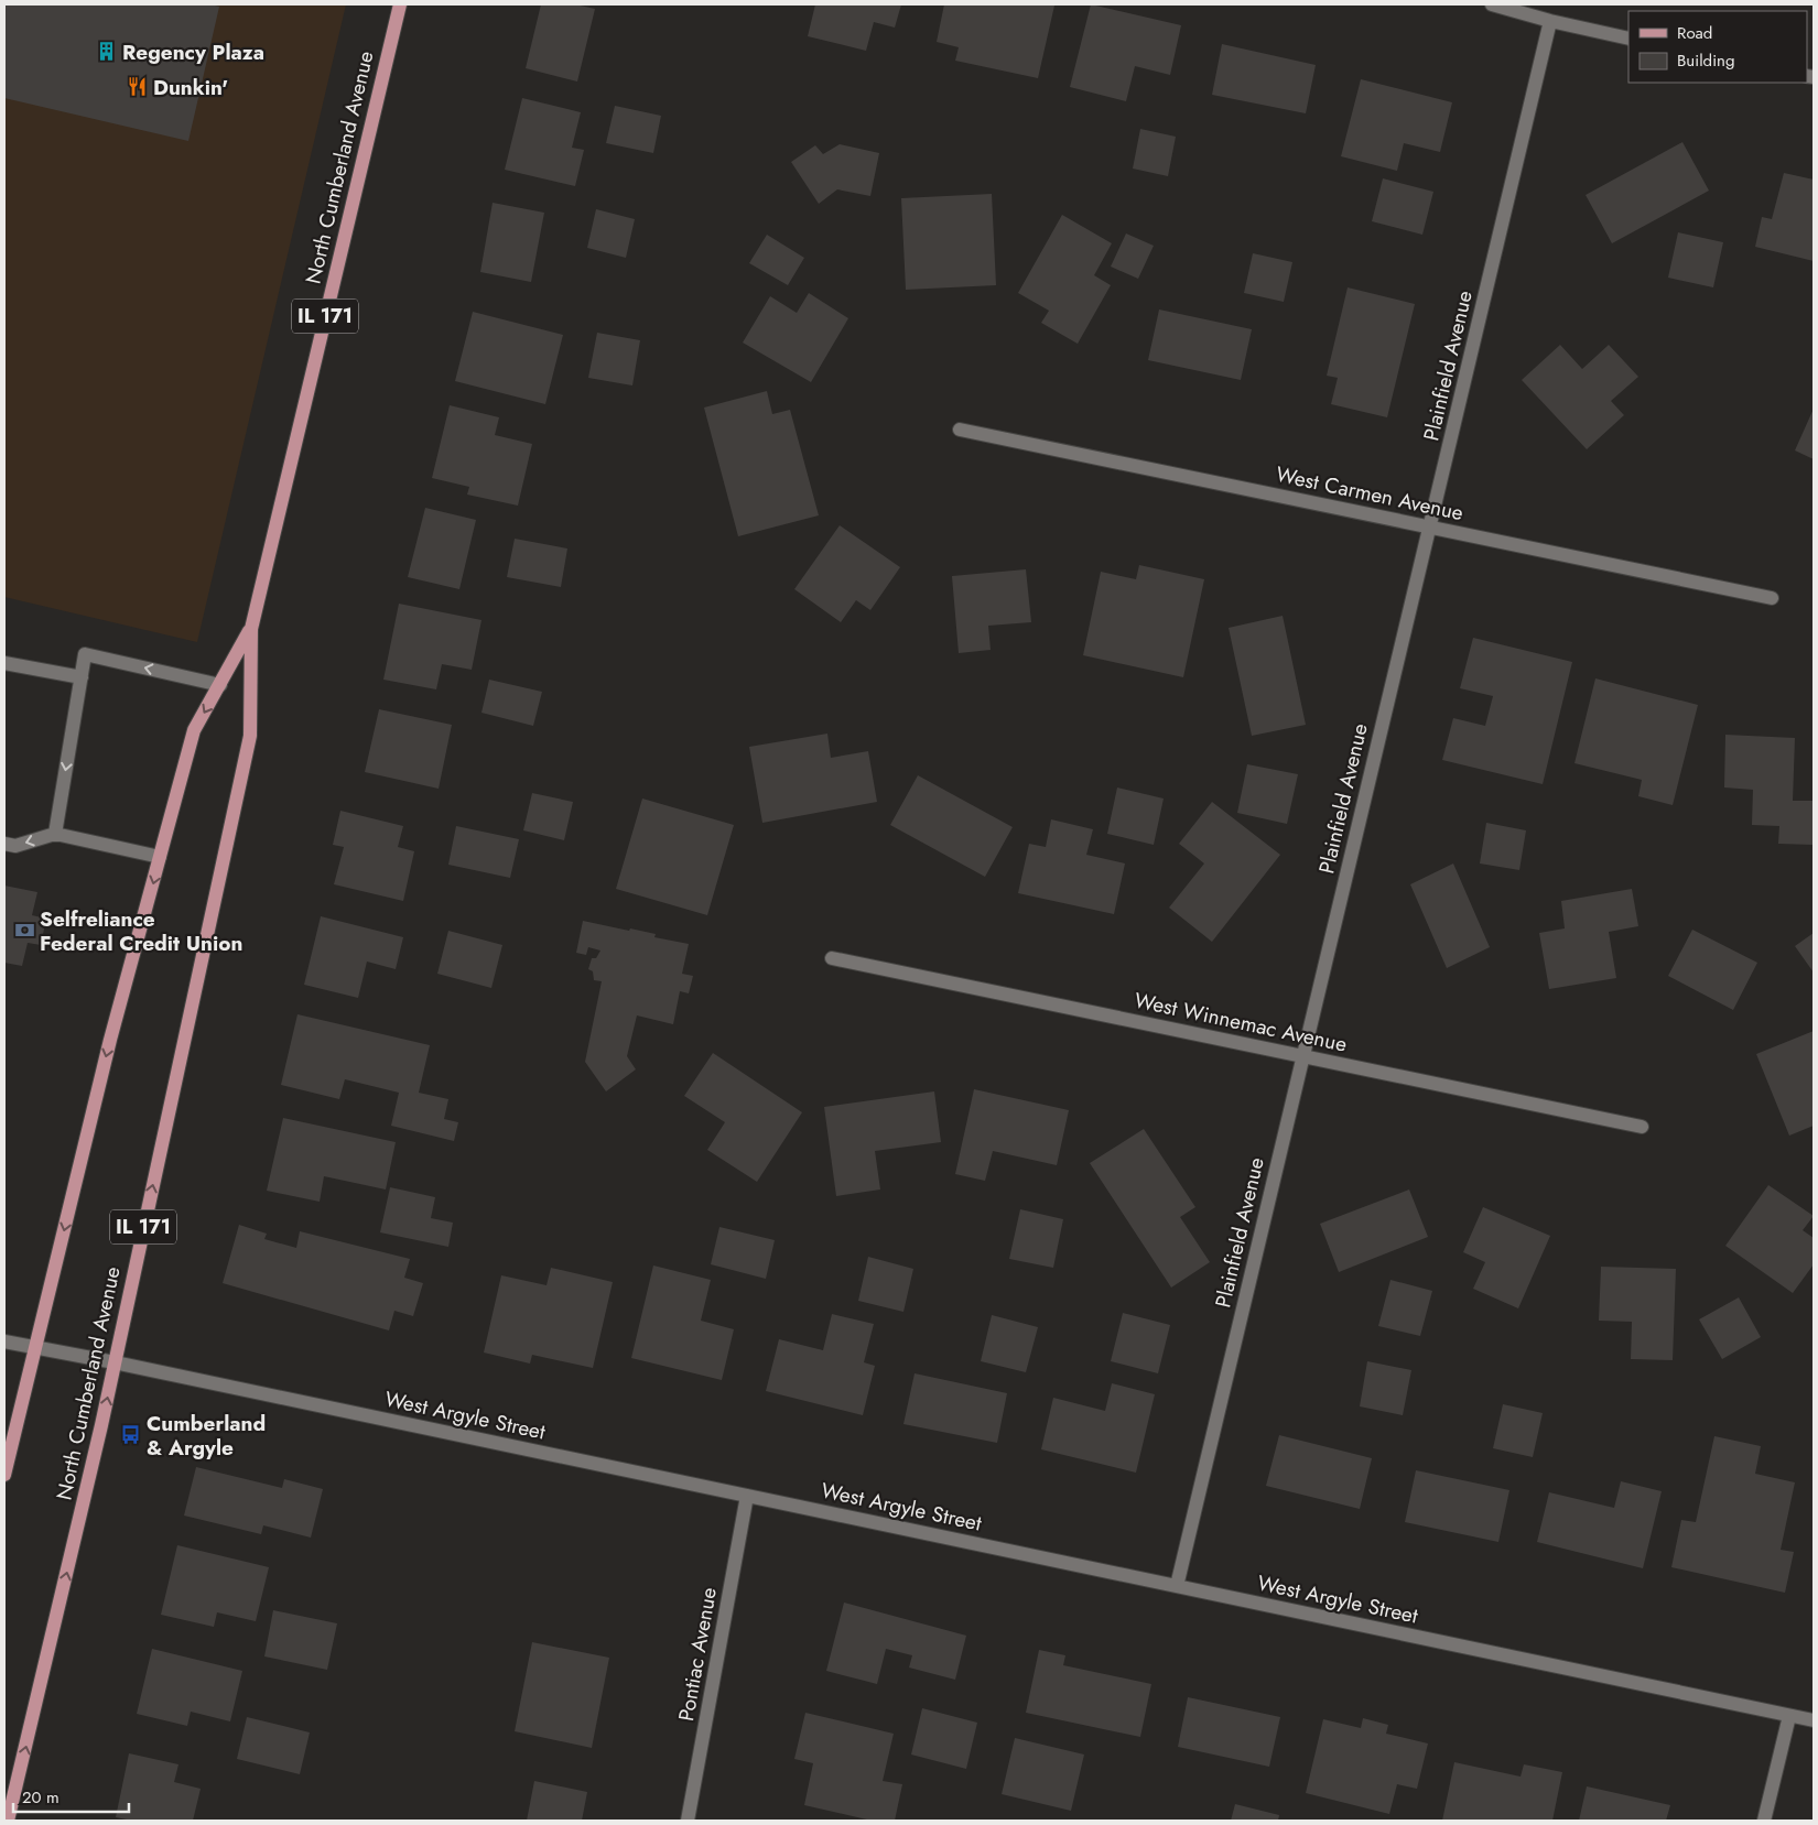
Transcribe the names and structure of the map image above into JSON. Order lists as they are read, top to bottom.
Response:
{
  "streets": {
    "main road": ["North Cumberland Avenue", "IL 171"],
    "street": [
      "Plainfield Avenue",
      "West Carmen Avenue",
      "West Winnemac Avenue",
      "West Argyle Street",
      "Pontiac Avenue"
    ]
  },
  "crossings": [
    ["North Cumberland Avenue", "West Argyle Street"],
    ["Plainfield Avenue", "West Carmen Avenue"],
    ["Plainfield Avenue", "West Winnemac Avenue"],
    ["Plainfield Avenue", "West Argyle Street"],
    ["West Argyle Street", "Pontiac Avenue"]
  ],
  "places": {
    "building": ["Regency Plaza"],
    "restaurant": ["Dunkin'"],
    "bank": ["Selfreliance Federal Credit Union"],
    "bus stop": ["Cumberland & Argyle"]
  },
  "legend": ["Road", "Building"],
  "scale_bar": "20 m"
}
